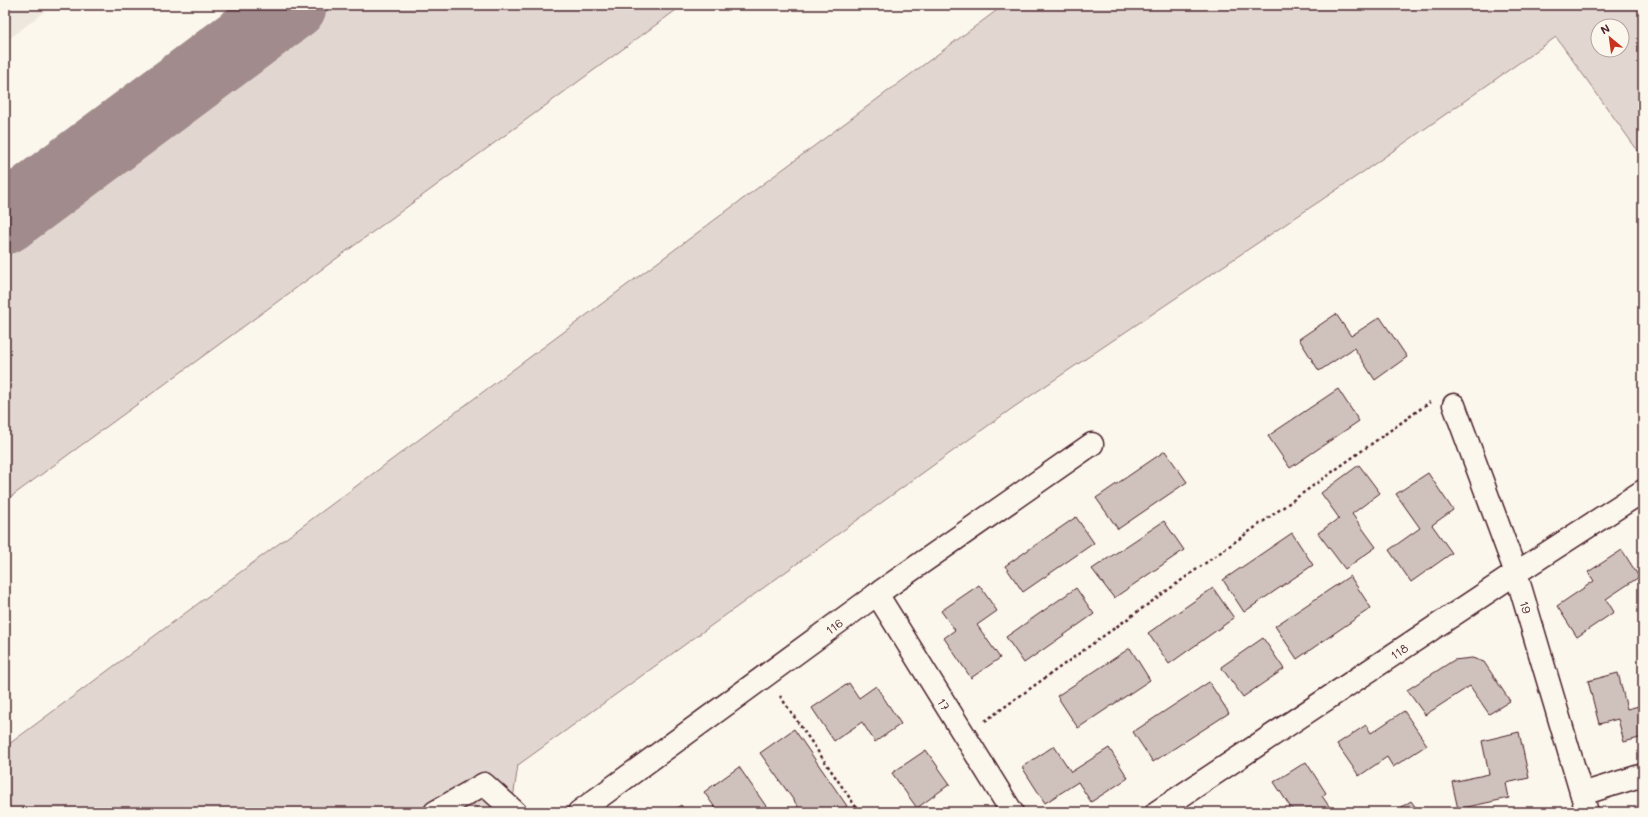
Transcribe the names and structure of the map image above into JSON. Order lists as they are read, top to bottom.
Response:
{
  "streets": {
    "street": [
      "19",
      "116",
      "118",
      "17"
    ]
  },
  "crossings": [
    ["19", "118"],
    ["116", "17"]
  ],
  "north": "top left"
}
